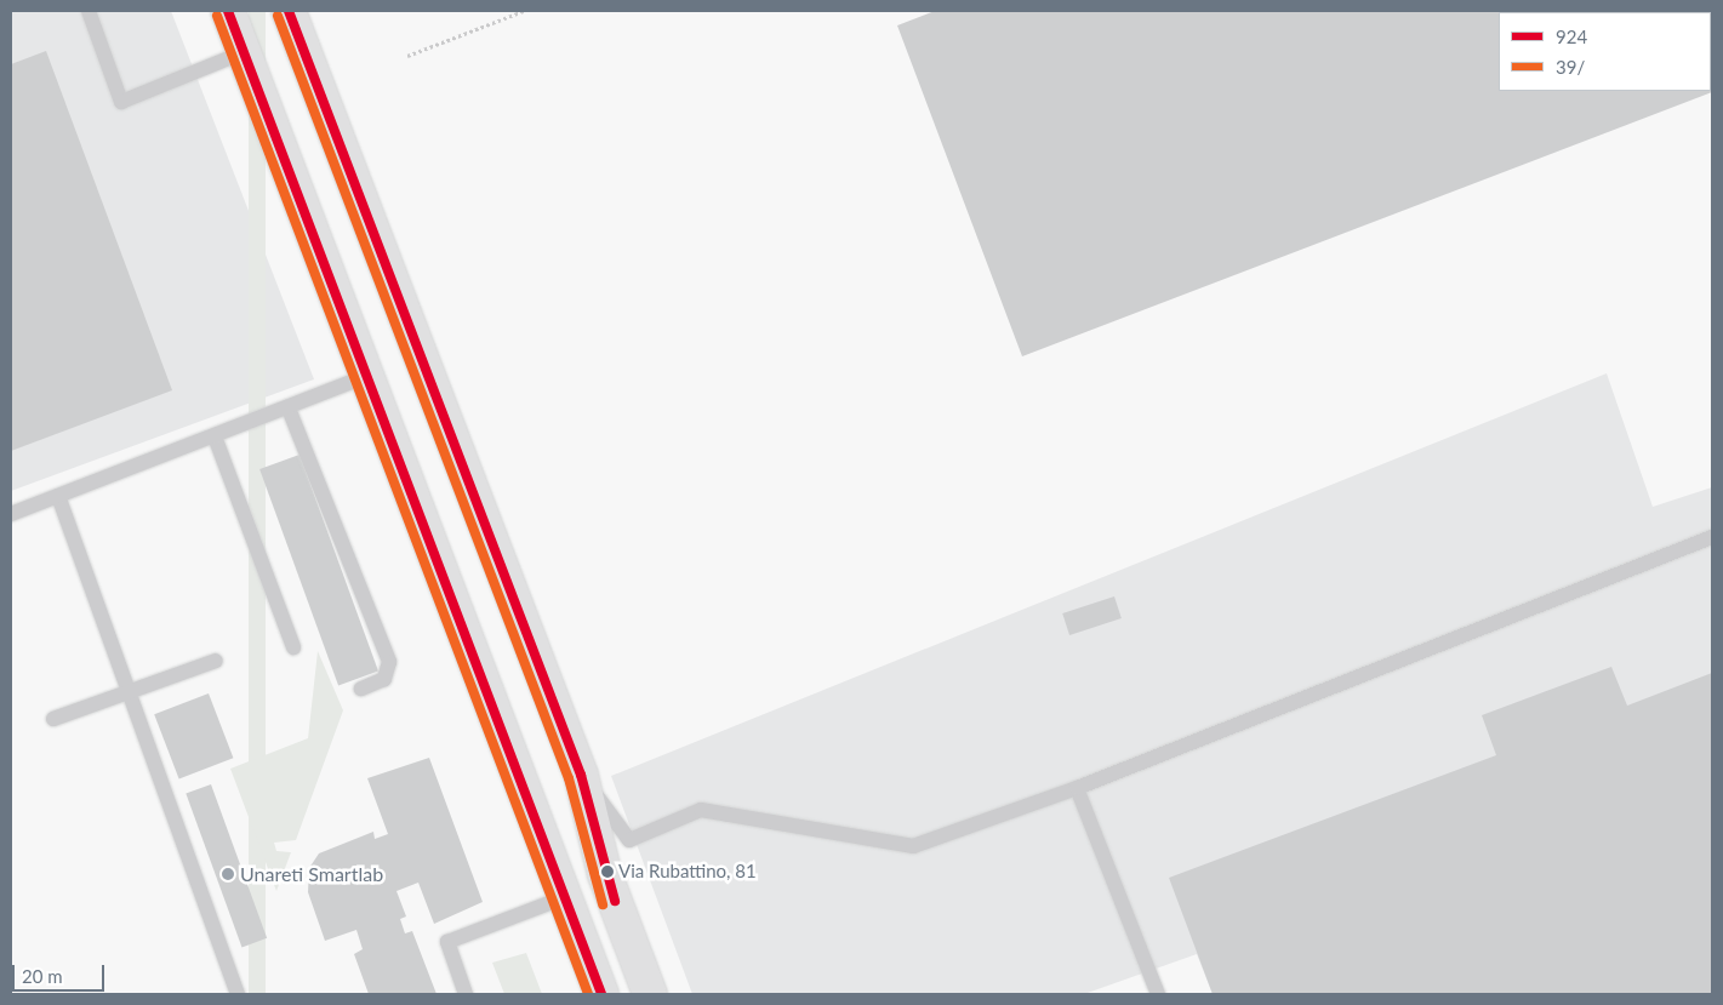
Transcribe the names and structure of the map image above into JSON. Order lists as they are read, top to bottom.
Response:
{
  "places": ["Via Rubattino, 81", "Unareti Smartlab"],
  "lines": ["transit line 924", "transit line 39/"],
  "legend": ["924", "39/"],
  "scale_bar": "20 m"
}
